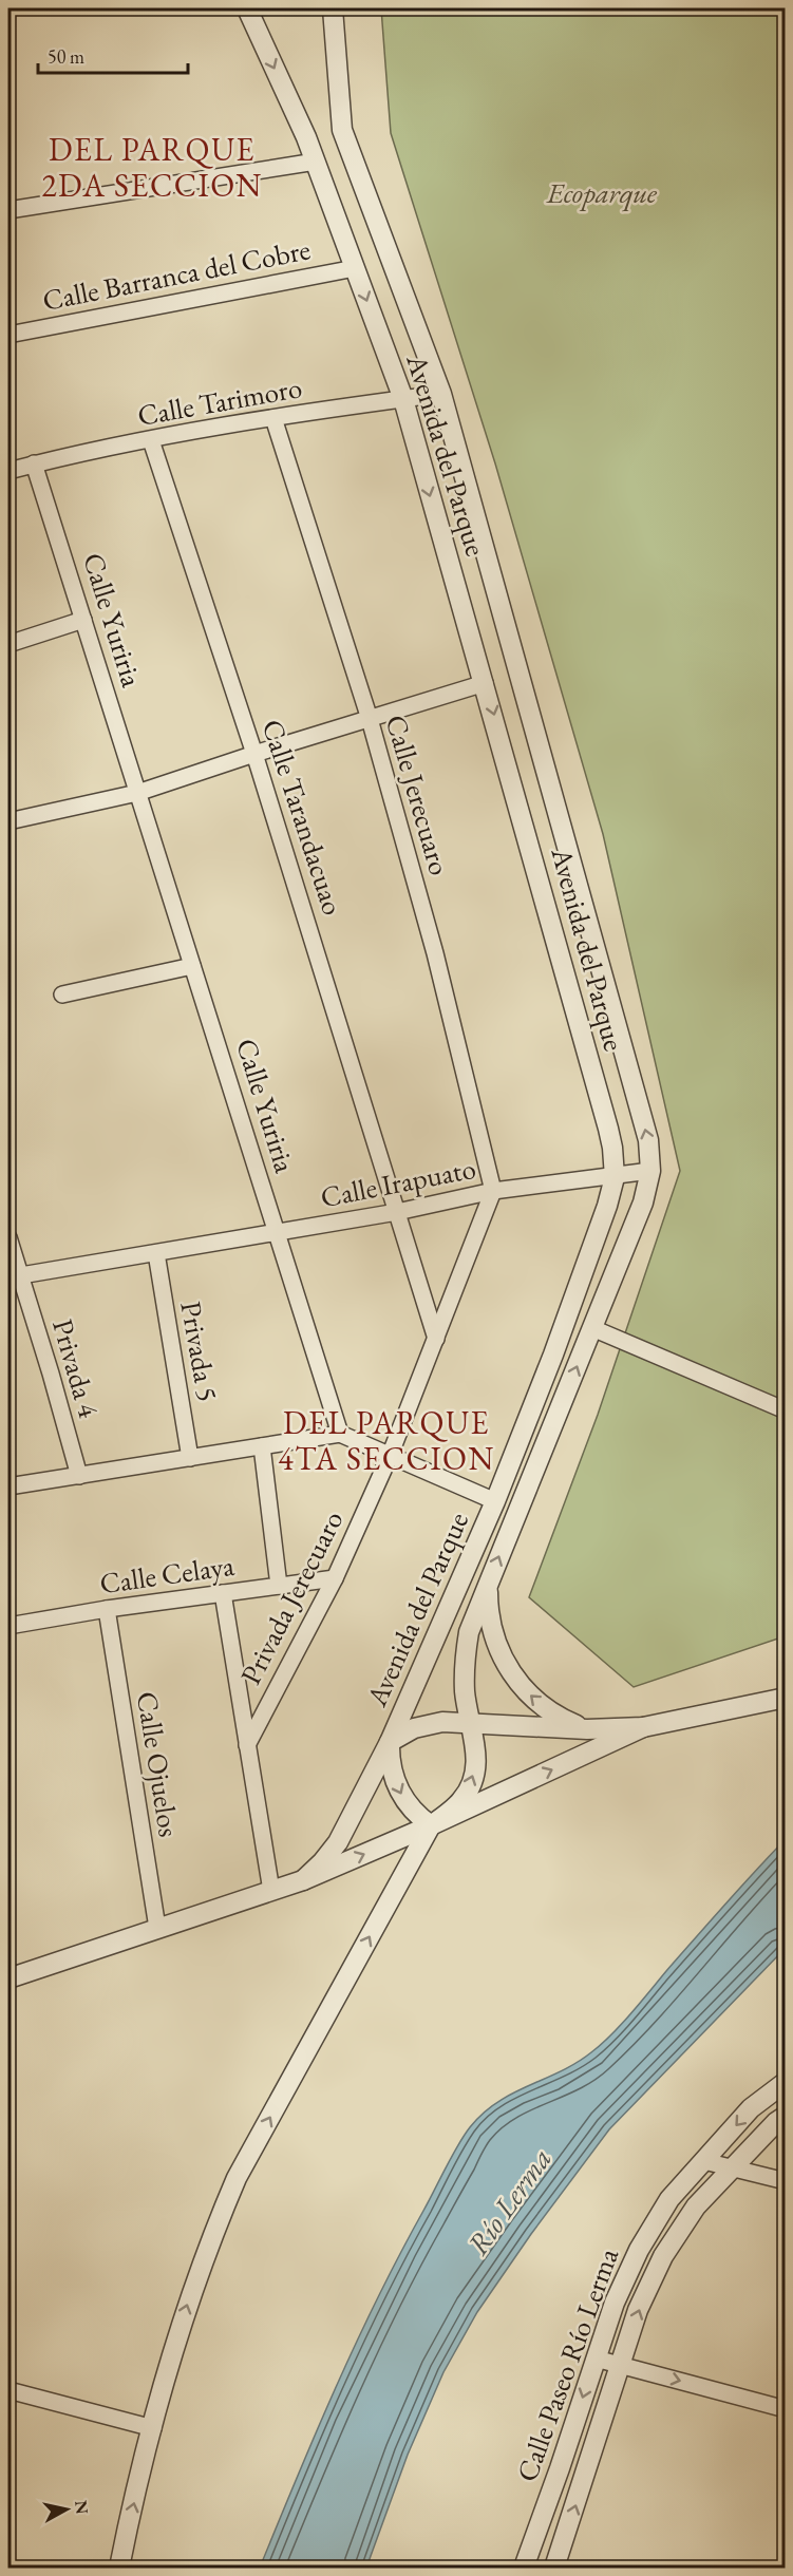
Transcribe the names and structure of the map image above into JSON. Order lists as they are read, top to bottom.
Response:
{
  "streets": {
    "street": [
      "Calle Barranca del Cobre",
      "Calle Tarimoro",
      "Avenida del Parque",
      "Calle Yuriria",
      "Calle Jerecuaro",
      "Calle Tarandacuao",
      "Calle Irapuato",
      "Privada 5",
      "Privada 4",
      "Calle Celaya",
      "Privada Jerecuaro",
      "Calle Ojuelos",
      "Calle Paseo Río Lerma"
    ]
  },
  "crossings": [
    ["Calle Barranca del Cobre", "Avenida del Parque"],
    ["Calle Tarimoro", "Avenida del Parque"],
    ["Calle Tarimoro", "Calle Yuriria"],
    ["Calle Tarimoro", "Calle Jerecuaro"],
    ["Calle Tarimoro", "Calle Tarandacuao"],
    ["Avenida del Parque", "Calle Irapuato"],
    ["Calle Yuriria", "Calle Irapuato"],
    ["Calle Jerecuaro", "Calle Irapuato"],
    ["Calle Jerecuaro", "Privada Jerecuaro"],
    ["Calle Tarandacuao", "Calle Irapuato"],
    ["Calle Tarandacuao", "Privada Jerecuaro"],
    ["Calle Irapuato", "Privada 5"],
    ["Calle Irapuato", "Privada 4"],
    ["Calle Irapuato", "Privada Jerecuaro"],
    ["Calle Celaya", "Privada Jerecuaro"],
    ["Calle Celaya", "Calle Ojuelos"]
  ],
  "districts": ["DEL PARQUE 2DA SECCION", "DEL PARQUE 4TA SECCION"],
  "water": ["Río Lerma"],
  "parks": ["Ecoparque"],
  "scale_bar": "50 m",
  "north": "right"
}
